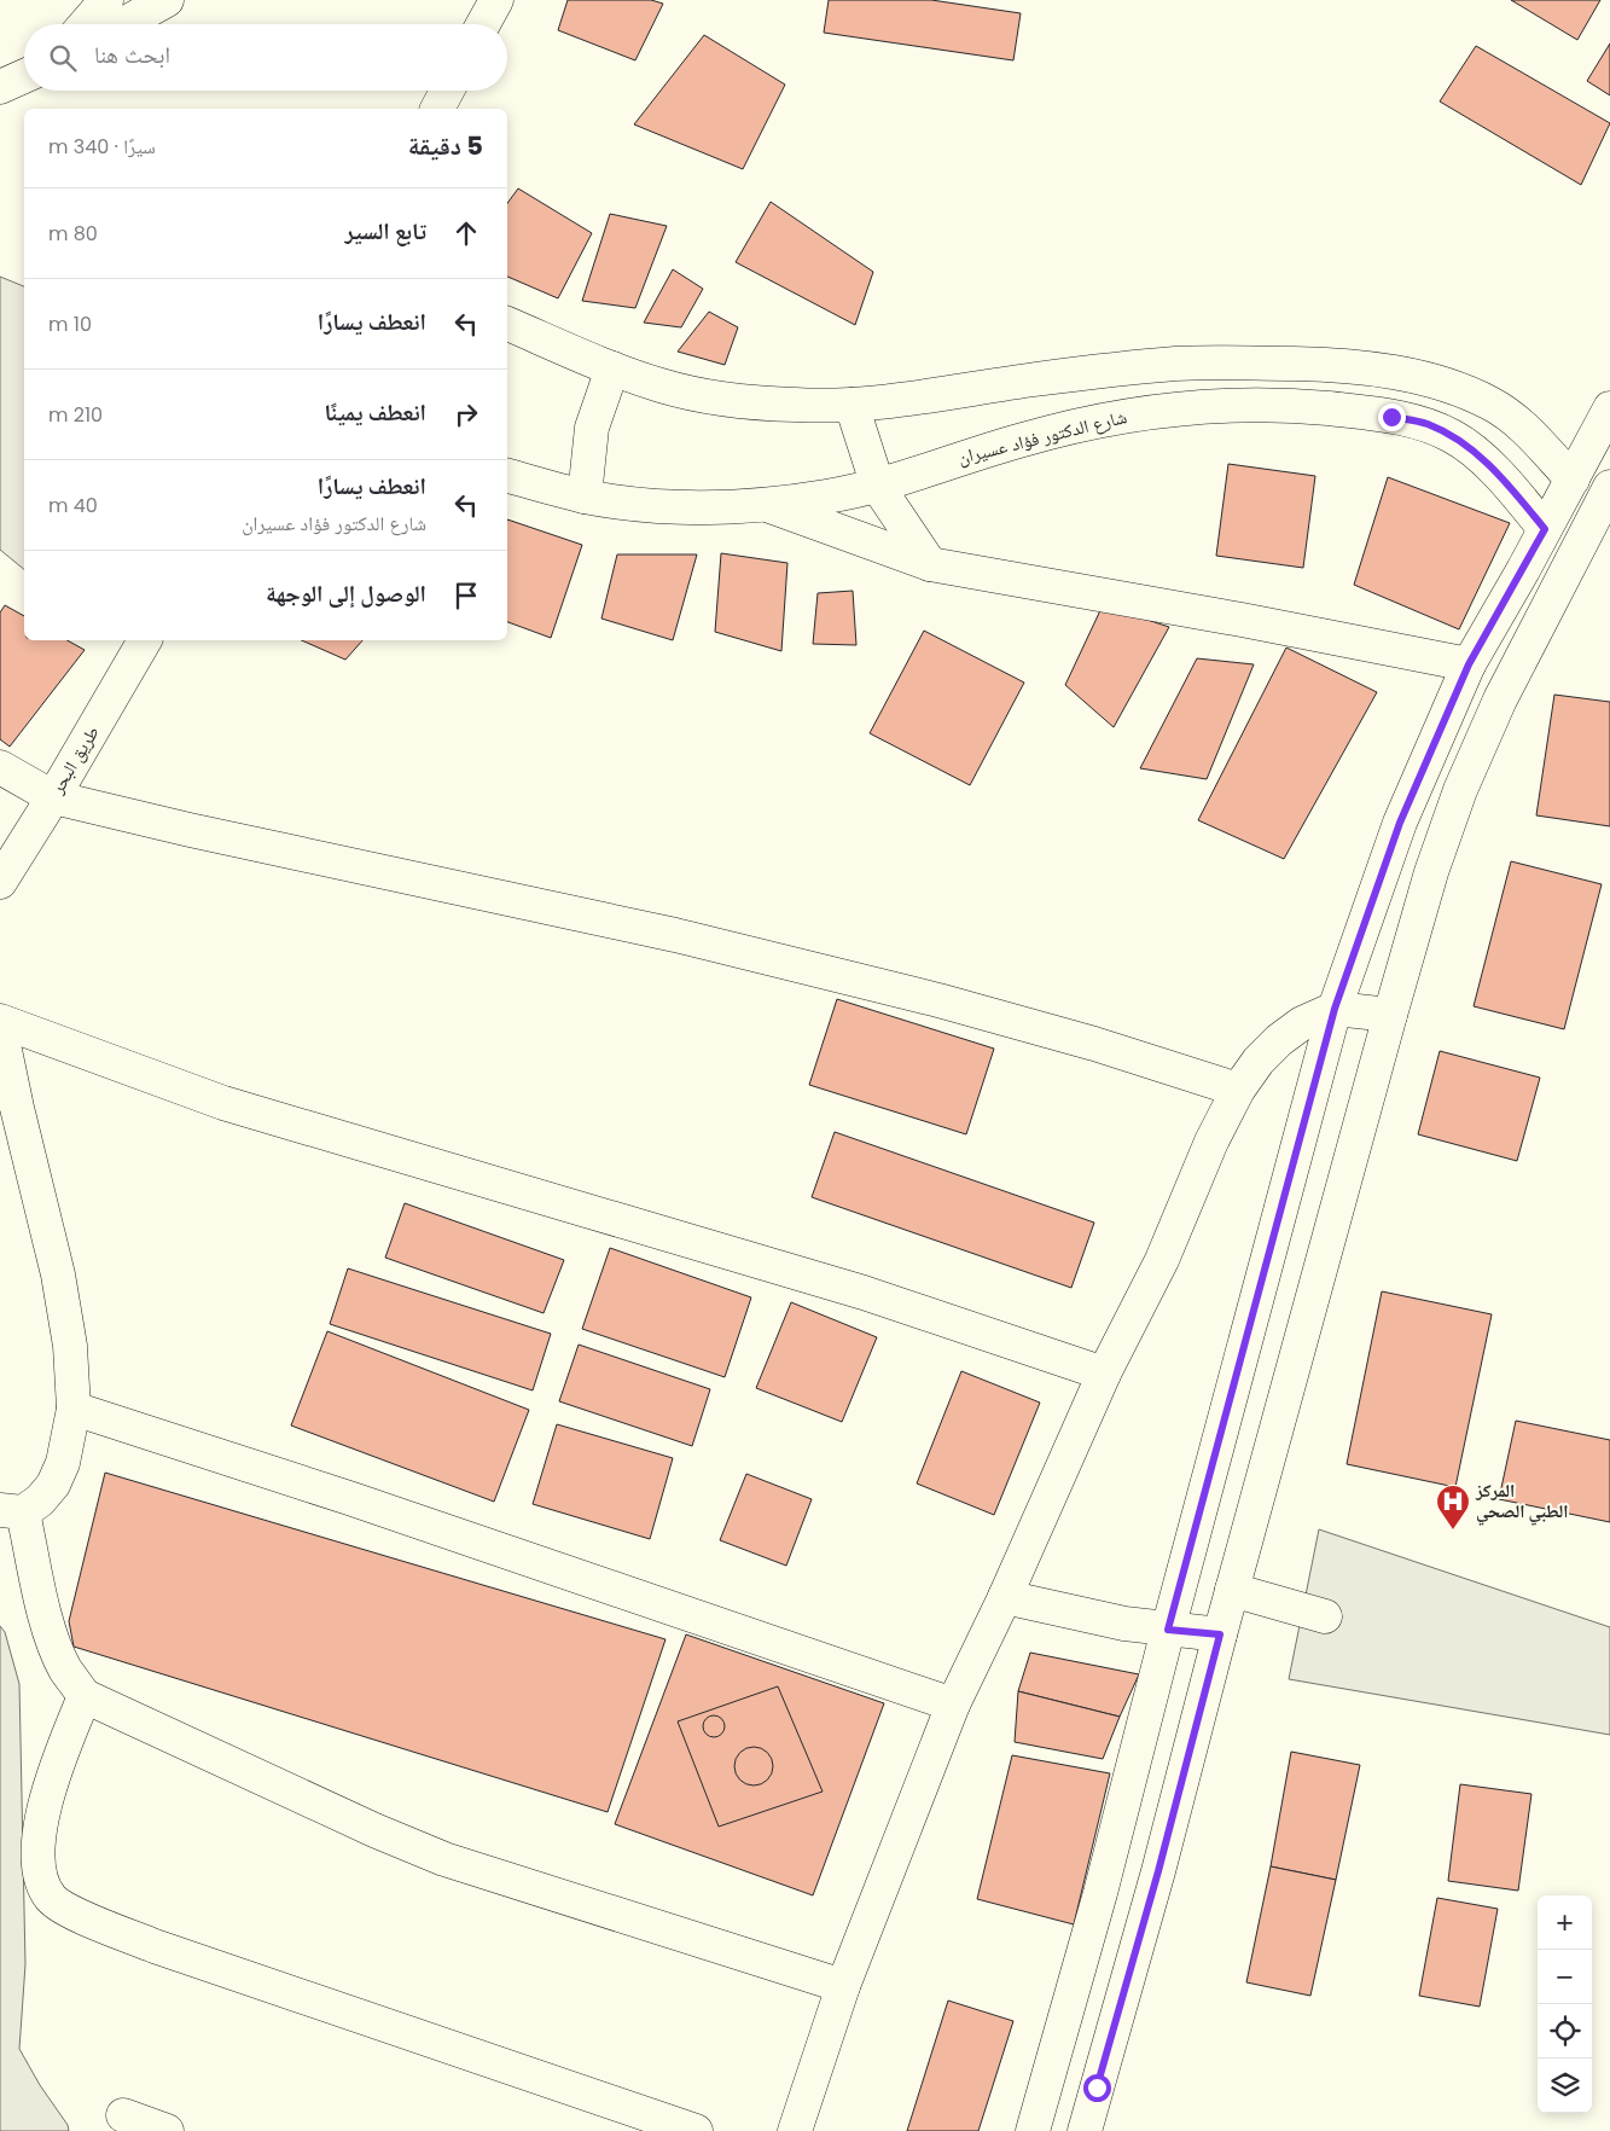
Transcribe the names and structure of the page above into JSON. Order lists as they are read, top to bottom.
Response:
{
  "streets": {
    "main road": ["شارع الدكتور فؤاد عسيران", "طريق البحر"]
  },
  "places": {
    "hospital": ["المركز الطبي الصحي"]
  },
  "page": {
    "search": "ابحث هنا",
    "heading": ["5 دقيقة", "سيرًا · 340 m"],
    "list": [
      ["تابع السير", "80 m"],
      ["انعطف يسارًا", "10 m"],
      ["انعطف يمينًا", "210 m"],
      ["انعطف يسارًا", "شارع الدكتور فؤاد عسيران", "40 m"],
      "الوصول إلى الوجهة"
    ],
    "map_buttons": ["+", "−"]
  }
}
